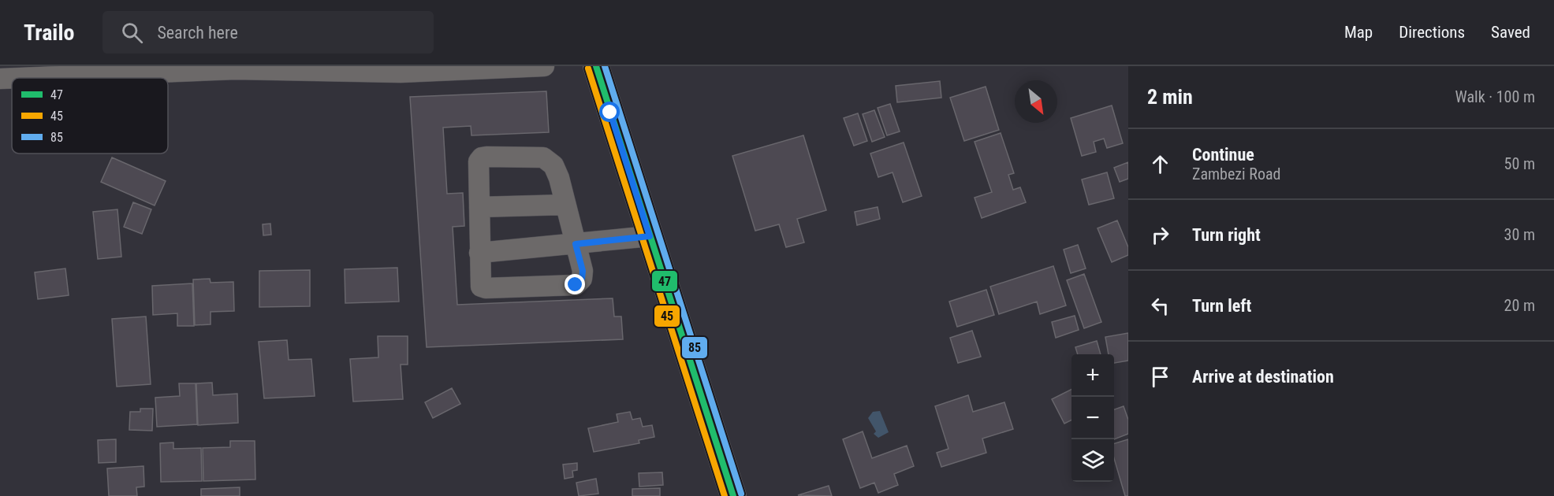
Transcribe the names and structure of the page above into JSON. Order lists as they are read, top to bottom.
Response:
{
  "lines": ["transit line 47", "transit line 85", "transit line 45"],
  "legend": ["47", "45", "85"],
  "north": "bottom right",
  "page": {
    "header": "Trailo",
    "search": "Search here",
    "nav": ["Map", "Directions", "Saved"],
    "heading": ["2 min", "Walk · 100 m"],
    "list": [
      ["Continue", "Zambezi Road", "50 m"],
      ["Turn right", "30 m"],
      ["Turn left", "20 m"],
      "Arrive at destination"
    ],
    "map_buttons": ["+", "−"]
  }
}
